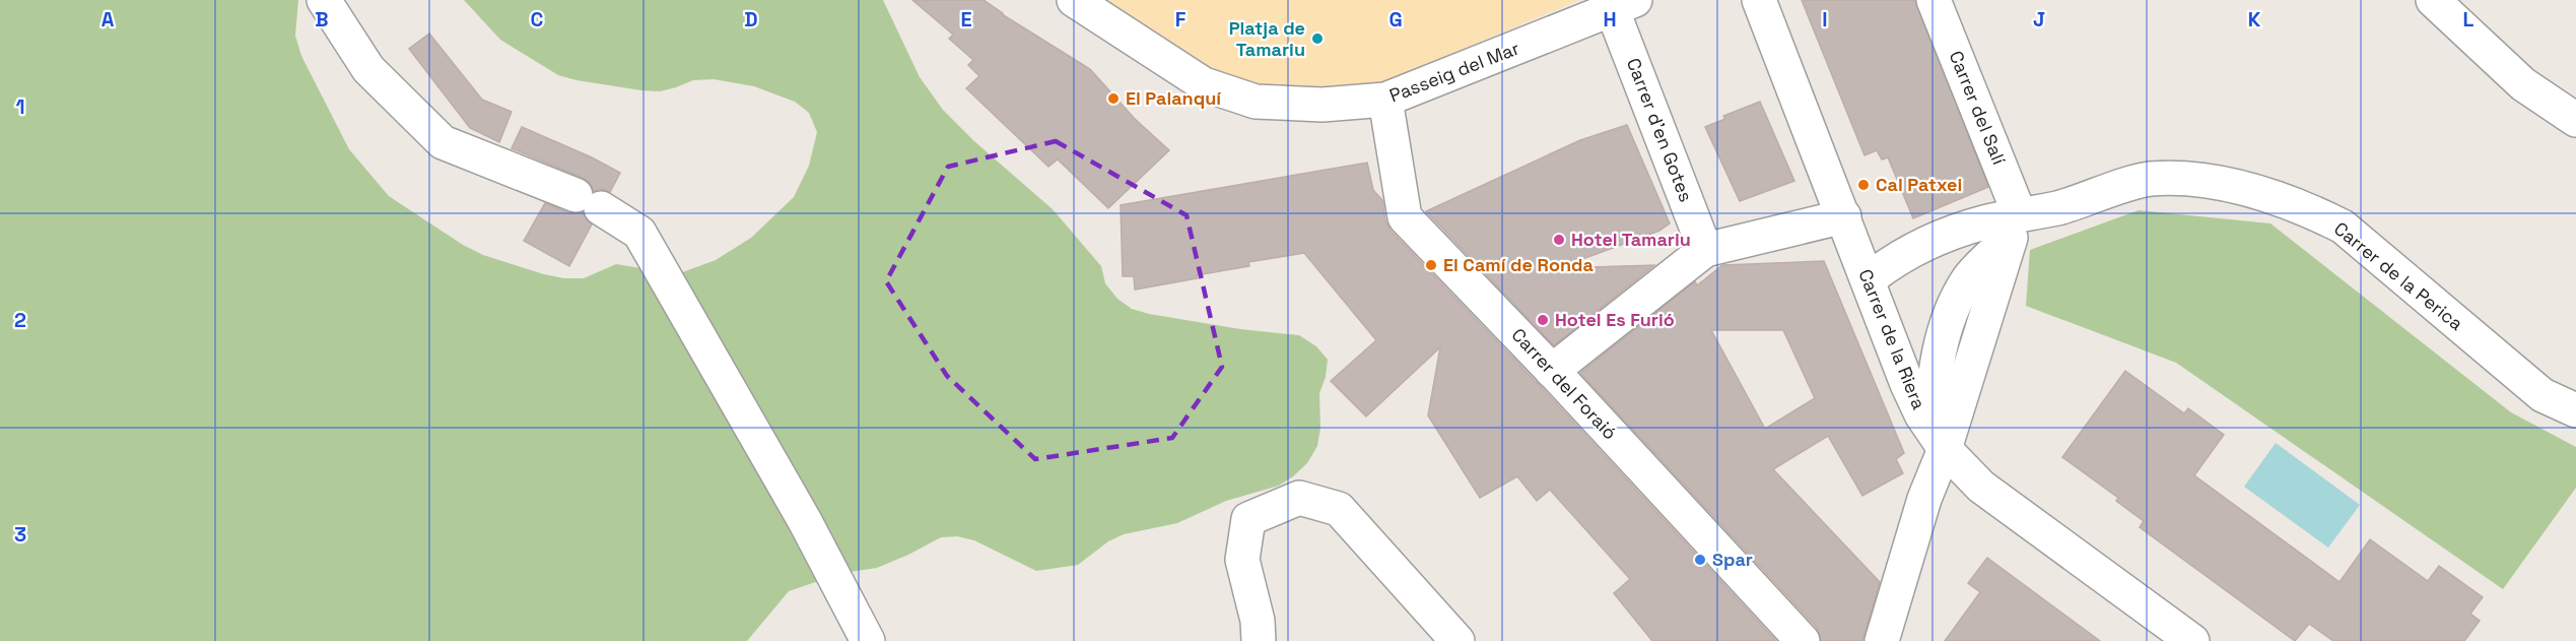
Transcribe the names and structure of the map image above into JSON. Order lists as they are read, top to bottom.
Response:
{
  "streets": {
    "street": [
      "Passeig del Mar",
      "Carrer del Salí",
      "Carrer d'en Gotes",
      "Carrer de la Perica",
      "Carrer de la Riera",
      "Carrer del Foraió"
    ]
  },
  "crossings": [
    ["Passeig del Mar", "Carrer d'en Gotes"],
    ["Passeig del Mar", "Carrer del Foraió"],
    ["Carrer del Salí", "Carrer de la Perica"],
    ["Carrer de la Perica", "Carrer de la Riera"]
  ],
  "places": [
    "Platja de Tamariu",
    "El Palanquí",
    "Cal Patxei",
    "Hotel Tamariu",
    "El Camí de Ronda",
    "Hotel Es Furió",
    "Spar"
  ],
  "grid": {
    "columns": [
      "A",
      "B",
      "C",
      "D",
      "E",
      "F",
      "G",
      "H",
      "I",
      "J",
      "K",
      "L"
    ],
    "rows": ["1", "2", "3"]
  }
}
